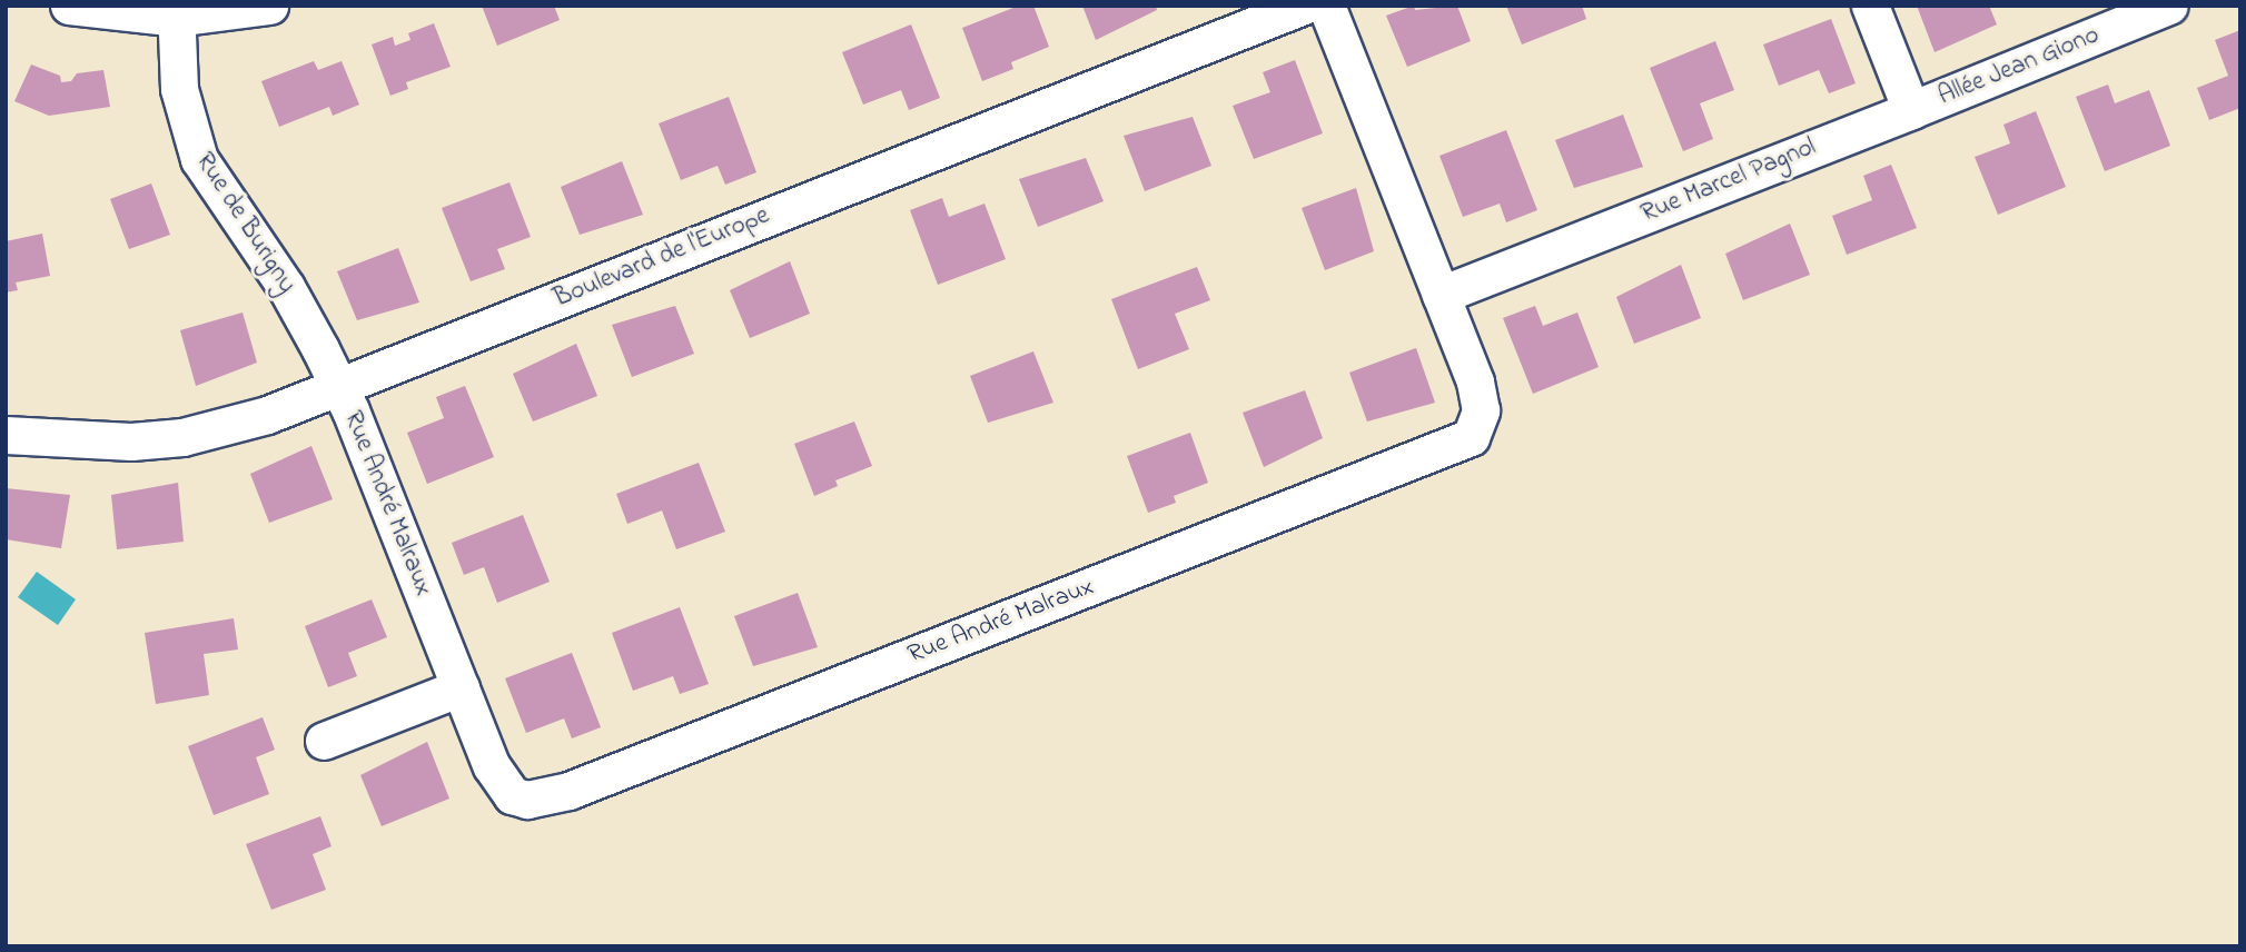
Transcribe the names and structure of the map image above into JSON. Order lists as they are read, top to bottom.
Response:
{
  "streets": {
    "street": [
      "Allée Jean Giono",
      "Rue Marcel Pagnol",
      "Rue de Burigny",
      "Boulevard de l'Europe",
      "Rue André Malraux"
    ]
  },
  "crossings": [
    ["Allée Jean Giono", "Rue Marcel Pagnol"],
    ["Rue Marcel Pagnol", "Rue André Malraux"],
    ["Rue de Burigny", "Boulevard de l'Europe"],
    ["Rue de Burigny", "Rue André Malraux"],
    ["Boulevard de l'Europe", "Rue André Malraux"]
  ]
}
